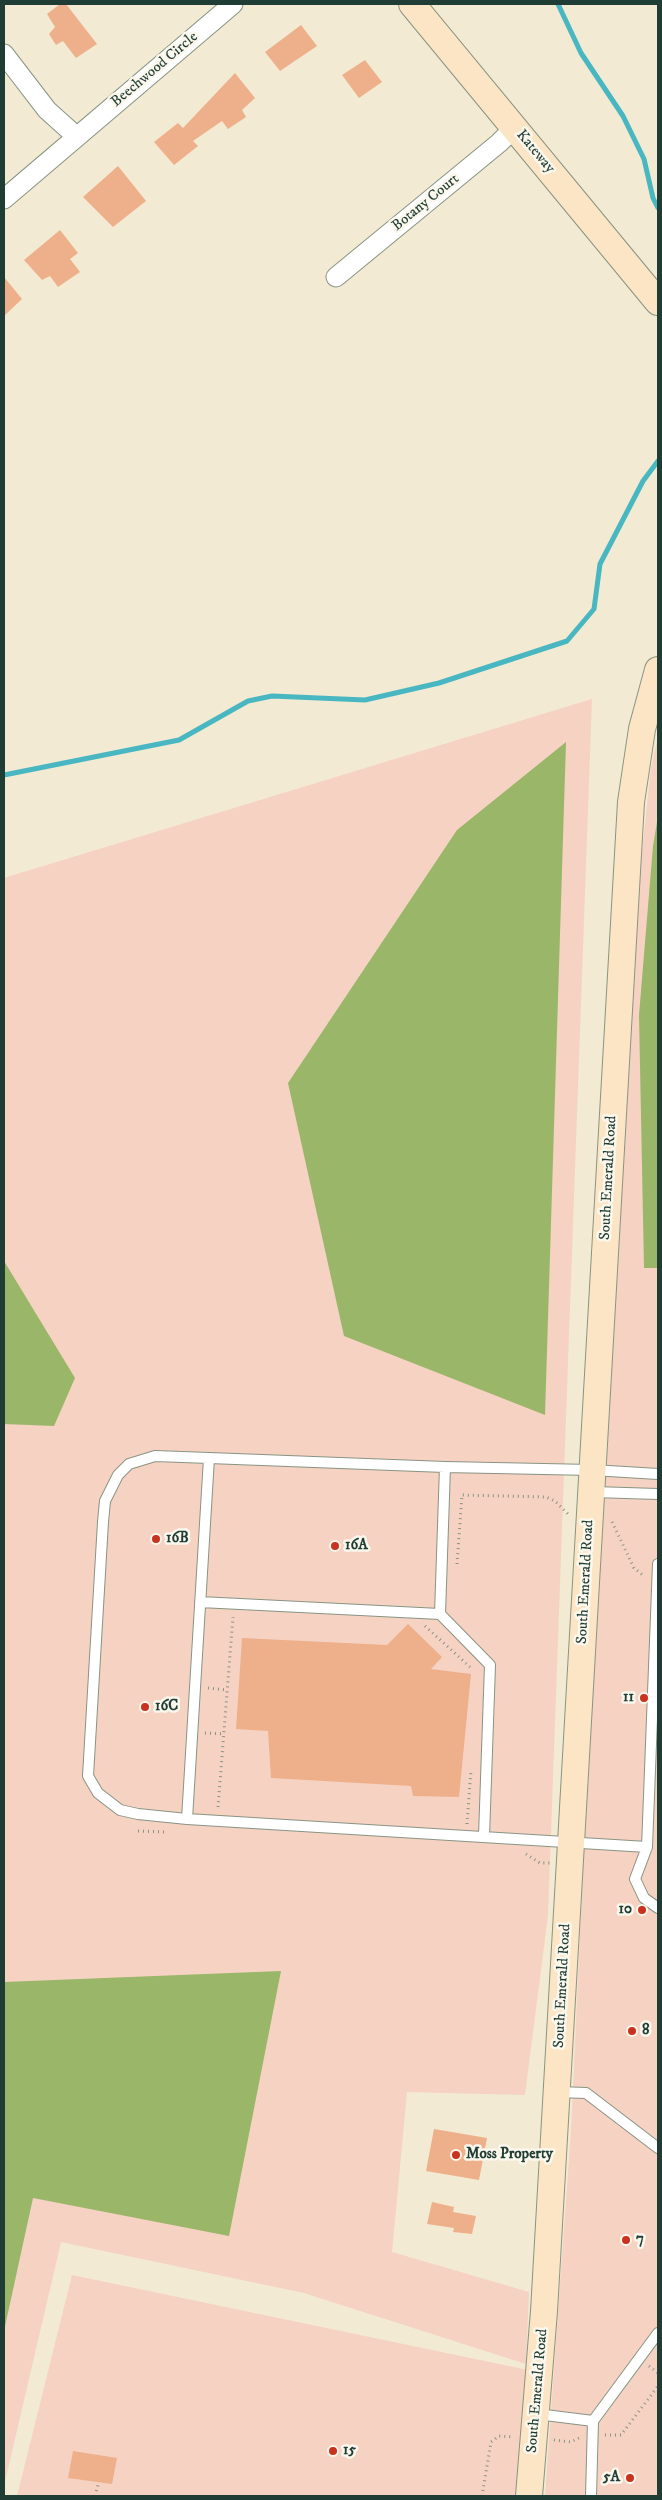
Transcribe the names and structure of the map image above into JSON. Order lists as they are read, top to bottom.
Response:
{
  "streets": {
    "street": [
      "Beechwood Circle",
      "Kateway",
      "Botany Court",
      "South Emerald Road"
    ]
  },
  "crossings": [
    ["Kateway", "Botany Court"]
  ],
  "places": [
    "16B",
    "16A",
    "11",
    "16C",
    "10",
    "8",
    "Moss Property",
    "7",
    "15",
    "5A"
  ]
}
